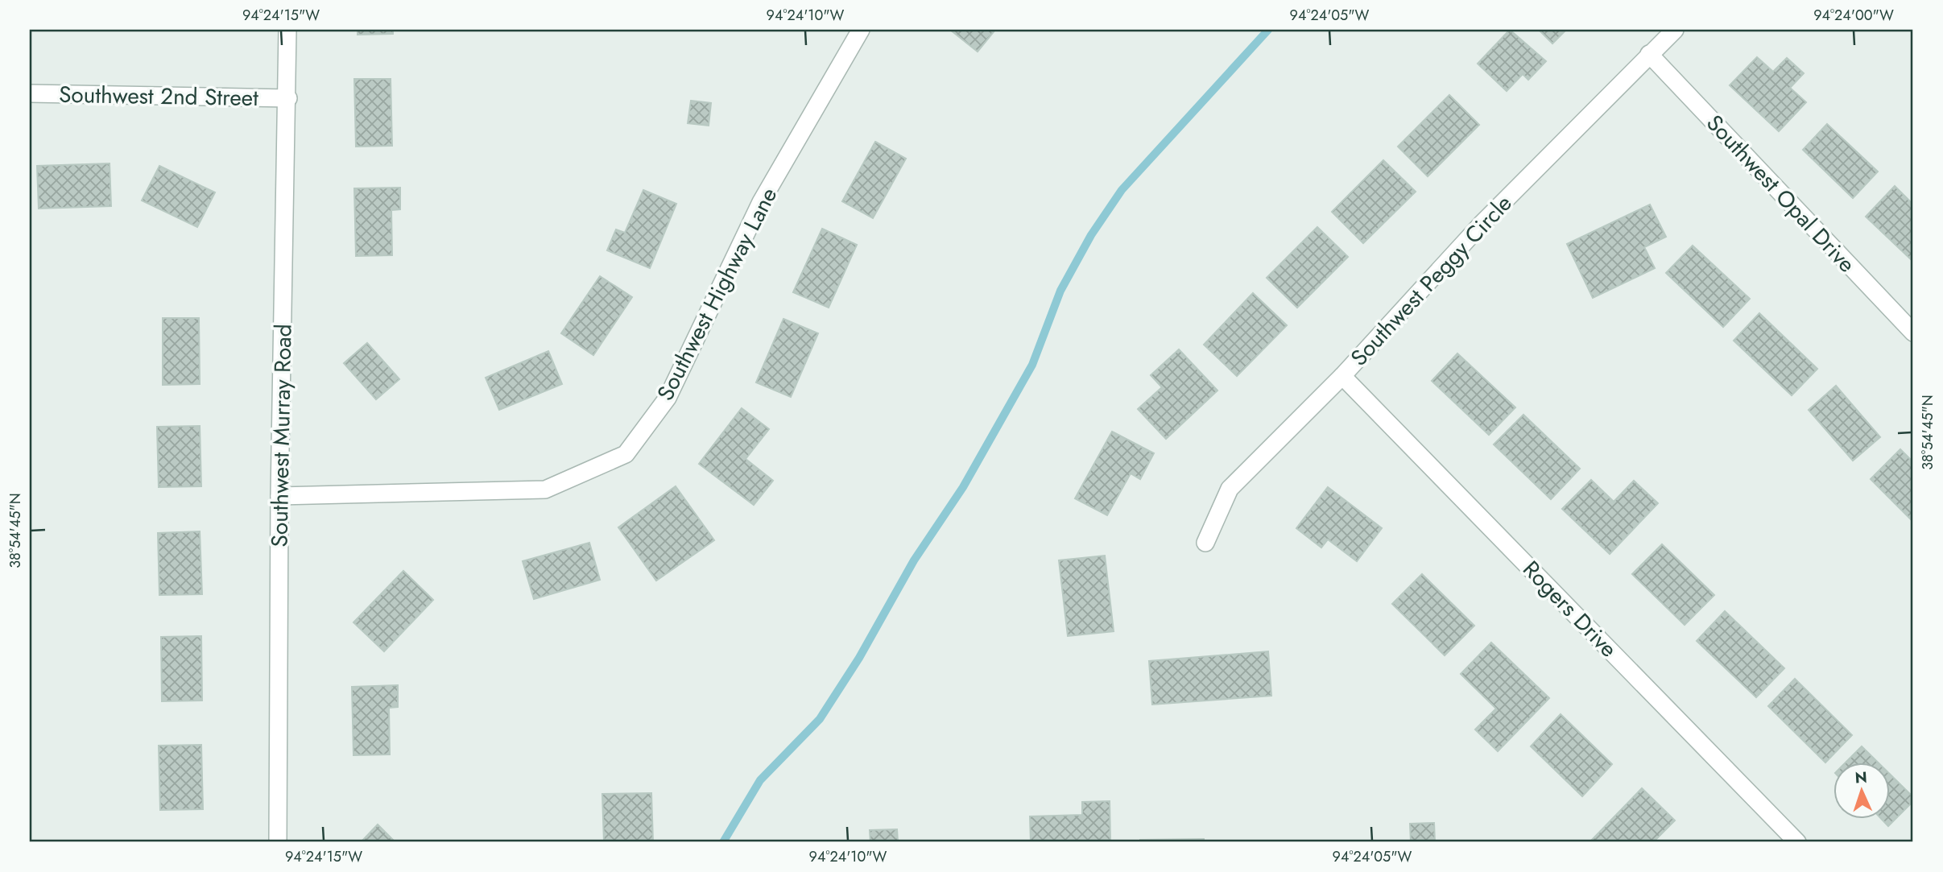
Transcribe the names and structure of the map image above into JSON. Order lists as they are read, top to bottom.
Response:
{
  "streets": {
    "street": [
      "Southwest 2nd Street",
      "Southwest Opal Drive",
      "Southwest Peggy Circle",
      "Southwest Highway Lane",
      "Southwest Murray Road",
      "Rogers Drive"
    ]
  },
  "crossings": [
    ["Southwest 2nd Street", "Southwest Murray Road"],
    ["Southwest Opal Drive", "Southwest Peggy Circle"],
    ["Southwest Peggy Circle", "Rogers Drive"],
    ["Southwest Highway Lane", "Southwest Murray Road"]
  ],
  "north": "top",
  "coordinates": [
    "94°24'15\"W",
    "94°24'10\"W",
    "94°24'05\"W",
    "94°24'00\"W",
    "38°54'45\"N"
  ]
}
